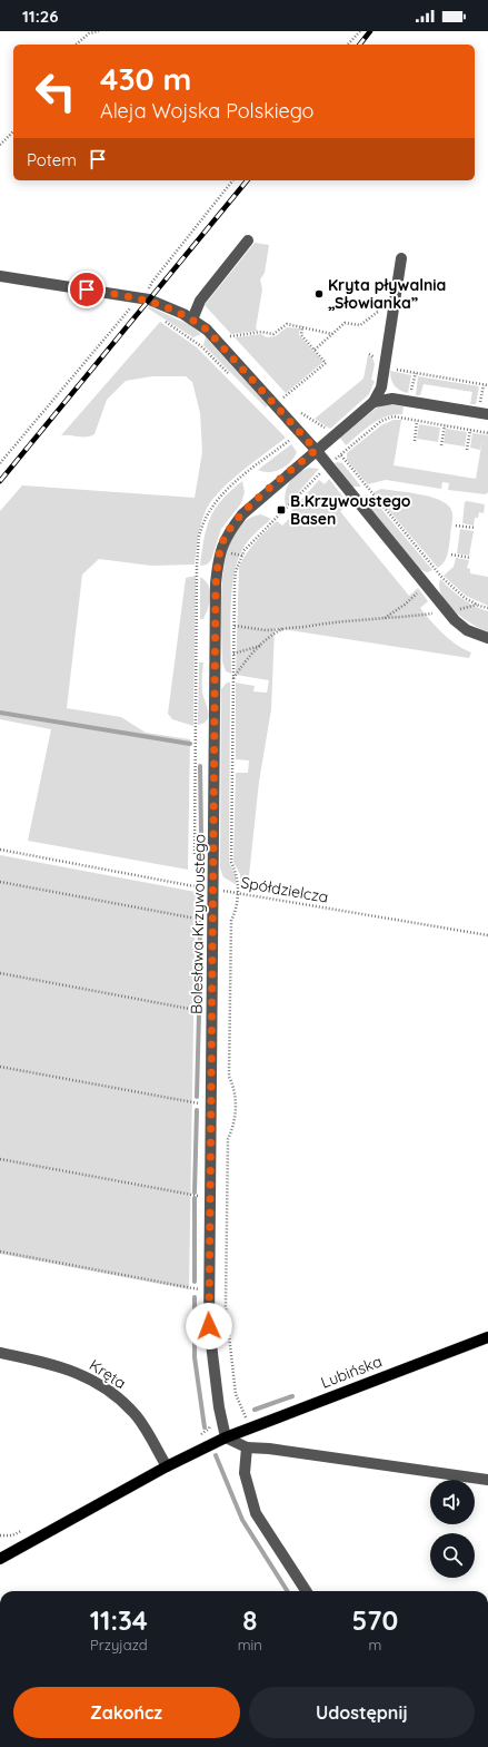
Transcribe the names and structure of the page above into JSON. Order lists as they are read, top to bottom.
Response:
{
  "streets": {
    "main road": ["Lubińska"],
    "street": ["Bolesława Krzywoustego", "Kręta"],
    "path": ["Spółdzielcza"]
  },
  "crossings": [
    ["Spółdzielcza", "Bolesława Krzywoustego"],
    ["Bolesława Krzywoustego", "Lubińska"],
    ["Lubińska", "Kręta"]
  ],
  "places": {
    "other": ["Kryta pływalnia „Słowianka”"],
    "transit": ["B.Krzywoustego Basen"]
  },
  "page": {
    "status": "11:26",
    "turn": ["430 m", "Aleja Wojska Polskiego"],
    "then": "Potem",
    "eta": [
      "11:34",
      "Przyjazd",
      "8",
      "min",
      "570",
      "m"
    ],
    "buttons": ["Zakończ", "Udostępnij"]
  }
}
